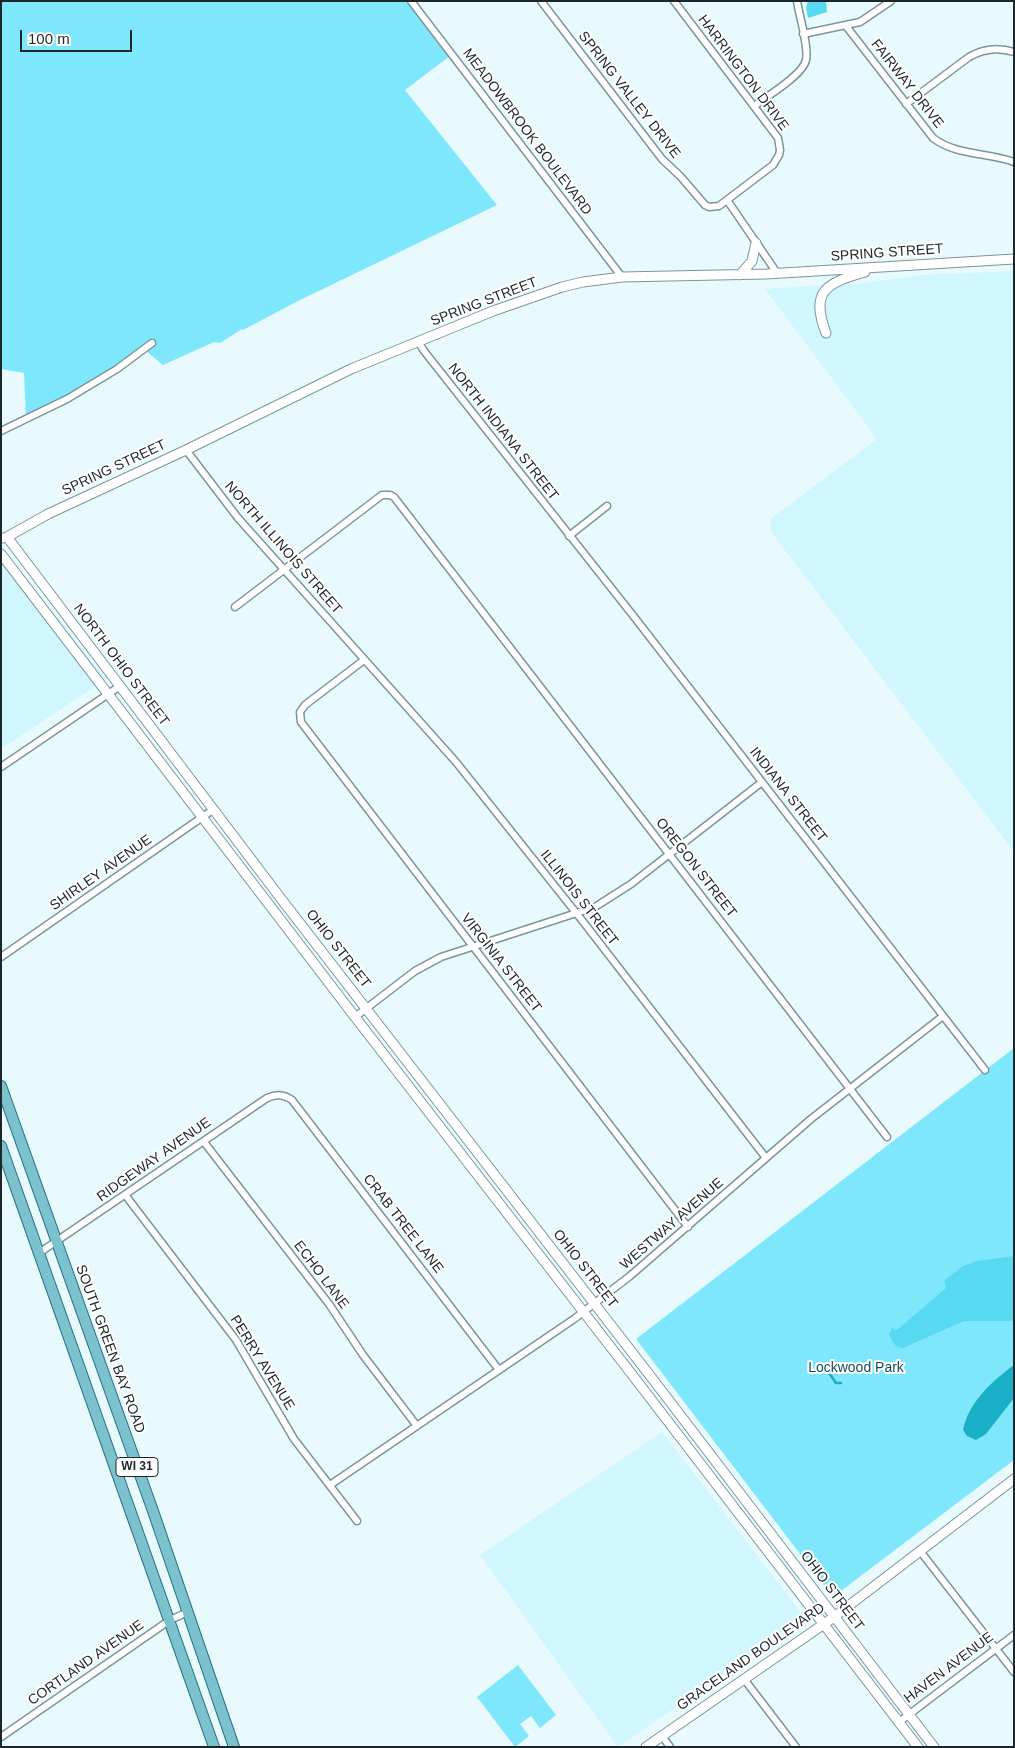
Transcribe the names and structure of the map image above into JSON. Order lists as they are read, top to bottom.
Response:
{
  "streets": {
    "main road": ["SOUTH GREEN BAY ROAD", "WI 31"],
    "street": [
      "HARRINGTON DRIVE",
      "FAIRWAY DRIVE",
      "SPRING VALLEY DRIVE",
      "MEADOWBROOK BOULEVARD",
      "SPRING STREET",
      "NORTH INDIANA STREET",
      "NORTH ILLINOIS STREET",
      "NORTH OHIO STREET",
      "INDIANA STREET",
      "OREGON STREET",
      "SHIRLEY AVENUE",
      "ILLINOIS STREET",
      "OHIO STREET",
      "VIRGINIA STREET",
      "RIDGEWAY AVENUE",
      "CRAB TREE LANE",
      "WESTWAY AVENUE",
      "ECHO LANE",
      "PERRY AVENUE",
      "GRACELAND BOULEVARD",
      "CORTLAND AVENUE",
      "HAVEN AVENUE"
    ]
  },
  "crossings": [
    ["HARRINGTON DRIVE", "SPRING VALLEY DRIVE"],
    ["MEADOWBROOK BOULEVARD", "SPRING STREET"],
    ["SPRING STREET", "NORTH INDIANA STREET"],
    ["SPRING STREET", "NORTH ILLINOIS STREET"],
    ["SPRING STREET", "NORTH OHIO STREET"],
    ["NORTH INDIANA STREET", "INDIANA STREET"],
    ["NORTH ILLINOIS STREET", "OREGON STREET"],
    ["NORTH ILLINOIS STREET", "ILLINOIS STREET"],
    ["NORTH ILLINOIS STREET", "VIRGINIA STREET"],
    ["NORTH OHIO STREET", "SHIRLEY AVENUE"],
    ["NORTH OHIO STREET", "OHIO STREET"],
    ["INDIANA STREET", "WESTWAY AVENUE"],
    ["OREGON STREET", "WESTWAY AVENUE"],
    ["SHIRLEY AVENUE", "OHIO STREET"],
    ["ILLINOIS STREET", "VIRGINIA STREET"],
    ["ILLINOIS STREET", "WESTWAY AVENUE"],
    ["OHIO STREET", "WESTWAY AVENUE"],
    ["OHIO STREET", "GRACELAND BOULEVARD"],
    ["OHIO STREET", "HAVEN AVENUE"],
    ["VIRGINIA STREET", "WESTWAY AVENUE"],
    ["RIDGEWAY AVENUE", "CRAB TREE LANE"],
    ["RIDGEWAY AVENUE", "ECHO LANE"],
    ["RIDGEWAY AVENUE", "SOUTH GREEN BAY ROAD"],
    ["RIDGEWAY AVENUE", "PERRY AVENUE"],
    ["RIDGEWAY AVENUE", "WI 31"],
    ["CRAB TREE LANE", "WESTWAY AVENUE"],
    ["WESTWAY AVENUE", "ECHO LANE"],
    ["WESTWAY AVENUE", "PERRY AVENUE"],
    ["SOUTH GREEN BAY ROAD", "CORTLAND AVENUE"],
    ["WI 31", "CORTLAND AVENUE"]
  ],
  "parks": ["Lockwood Park"],
  "scale_bar": "100 m"
}
